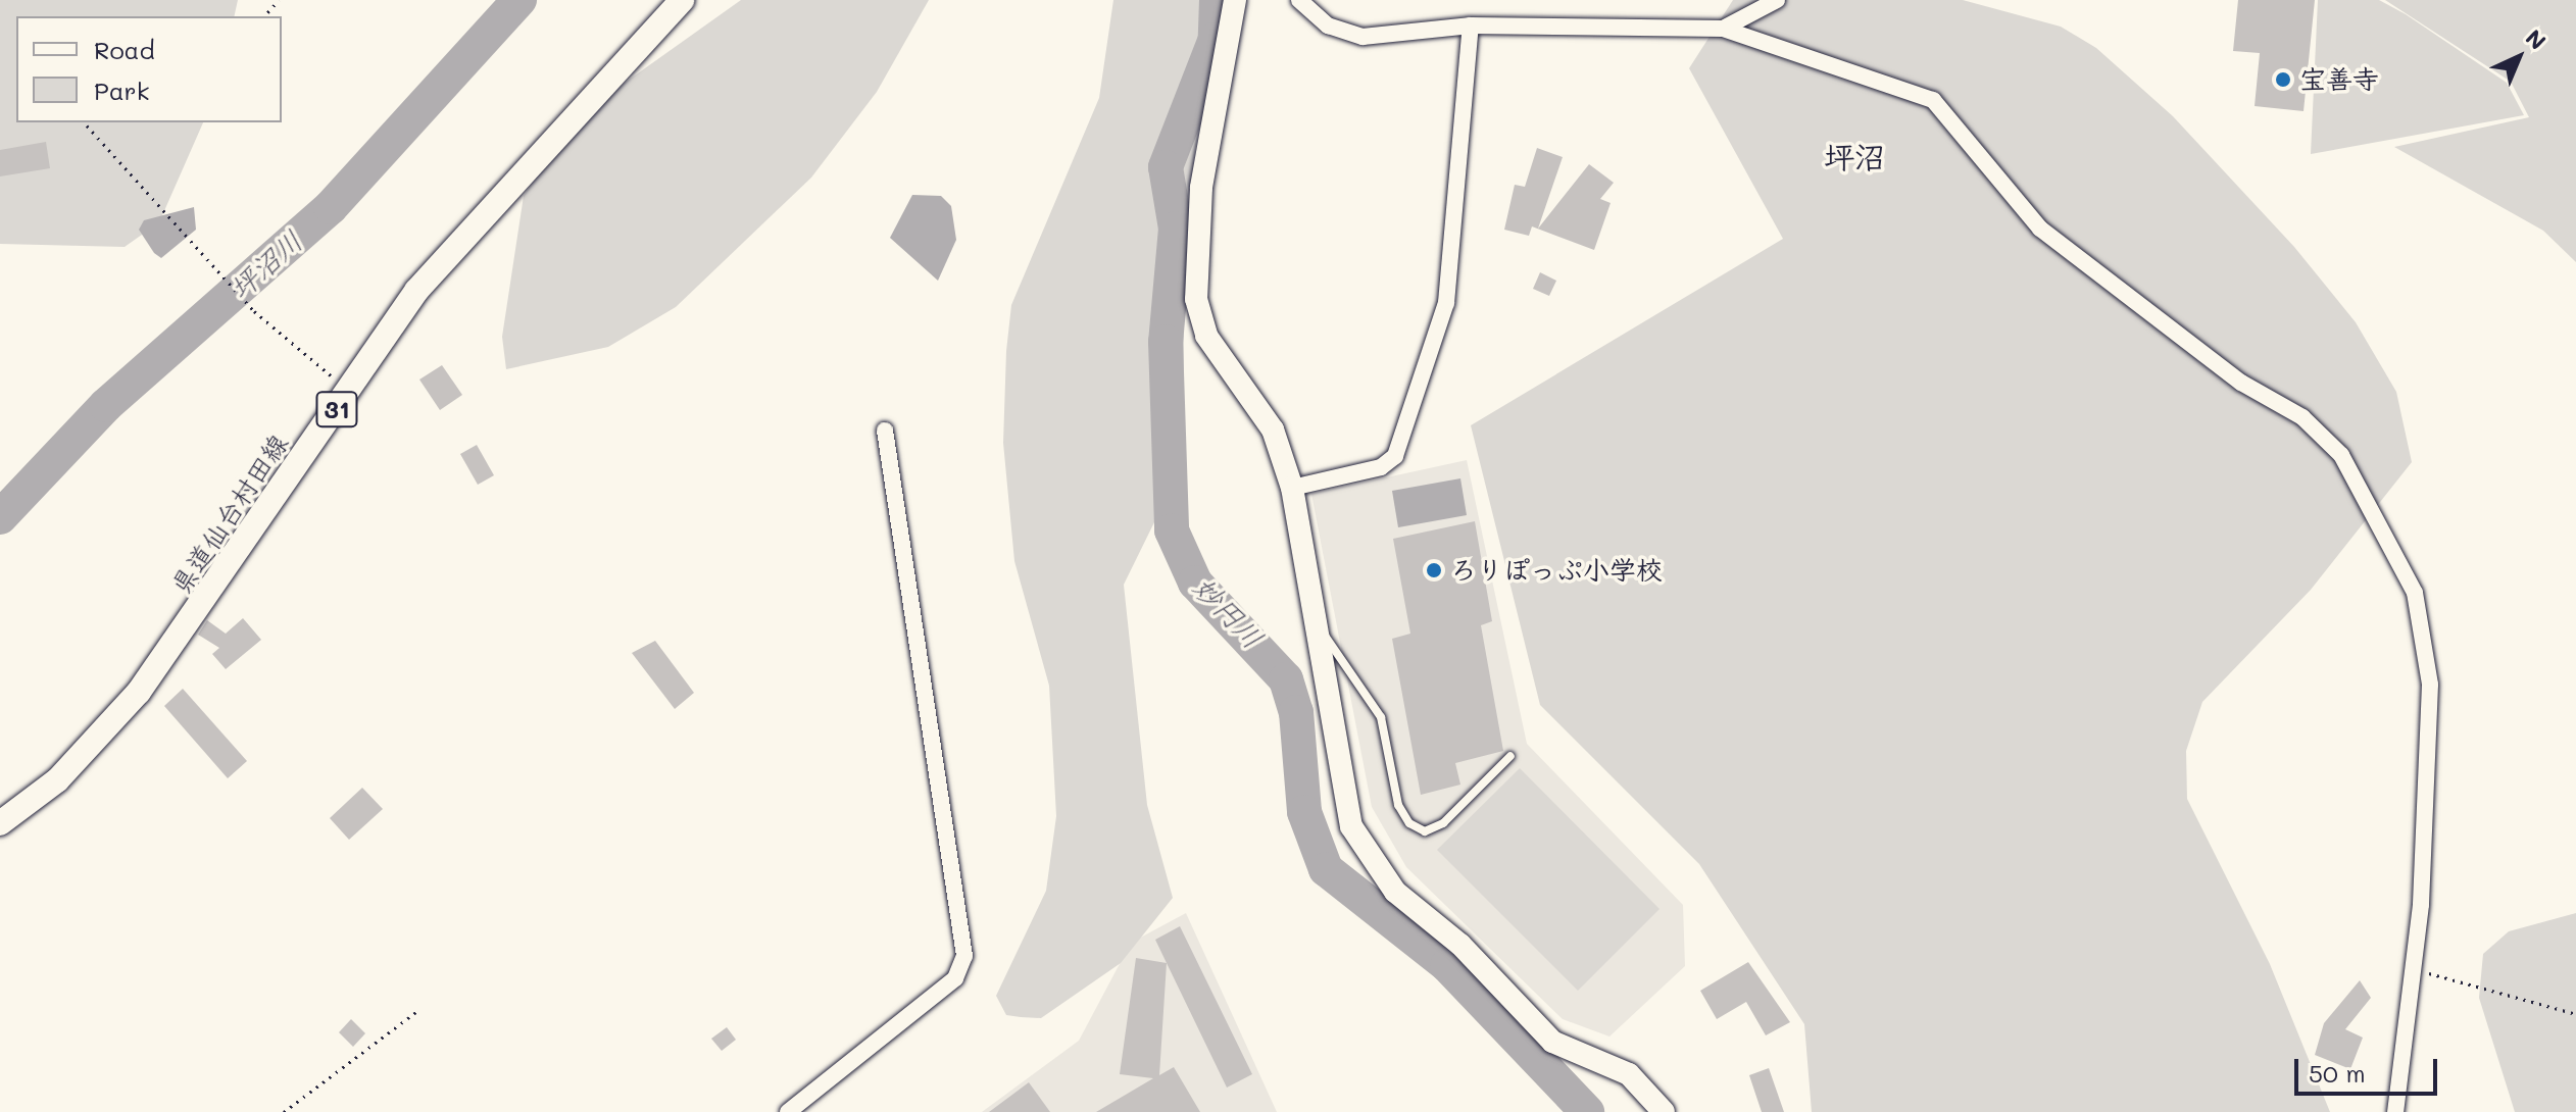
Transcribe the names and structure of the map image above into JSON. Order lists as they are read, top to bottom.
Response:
{
  "streets": {
    "main road": ["31", "県道仙台村田線"]
  },
  "districts": ["坪沼"],
  "water": ["坪沼川", "妙円川"],
  "places": ["宝善寺", "ろりぽっぷ小学校"],
  "legend": ["Road", "Park"],
  "scale_bar": "50 m",
  "north": "top right"
}
